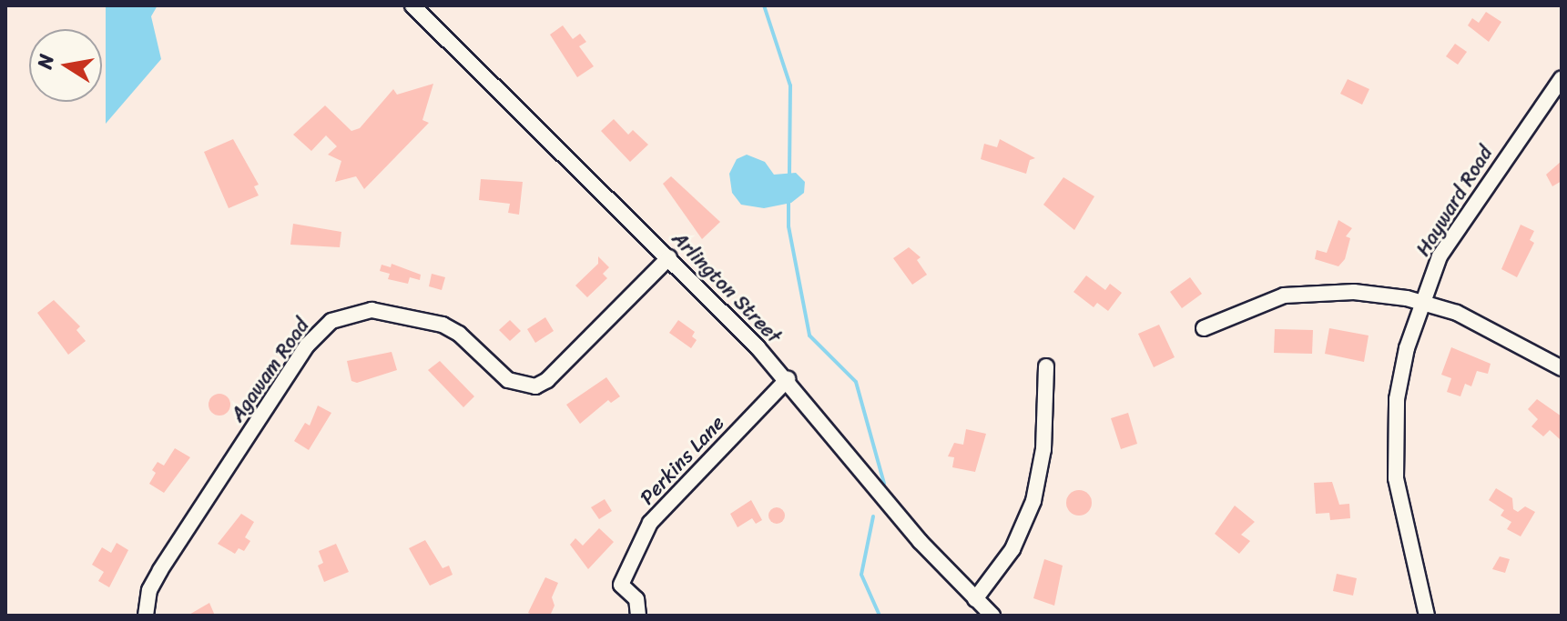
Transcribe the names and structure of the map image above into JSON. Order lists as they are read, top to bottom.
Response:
{
  "streets": {
    "street": [
      "Hayward Road",
      "Arlington Street",
      "Agawam Road",
      "Perkins Lane"
    ]
  },
  "crossings": [
    ["Arlington Street", "Agawam Road"],
    ["Arlington Street", "Perkins Lane"]
  ],
  "north": "left"
}
